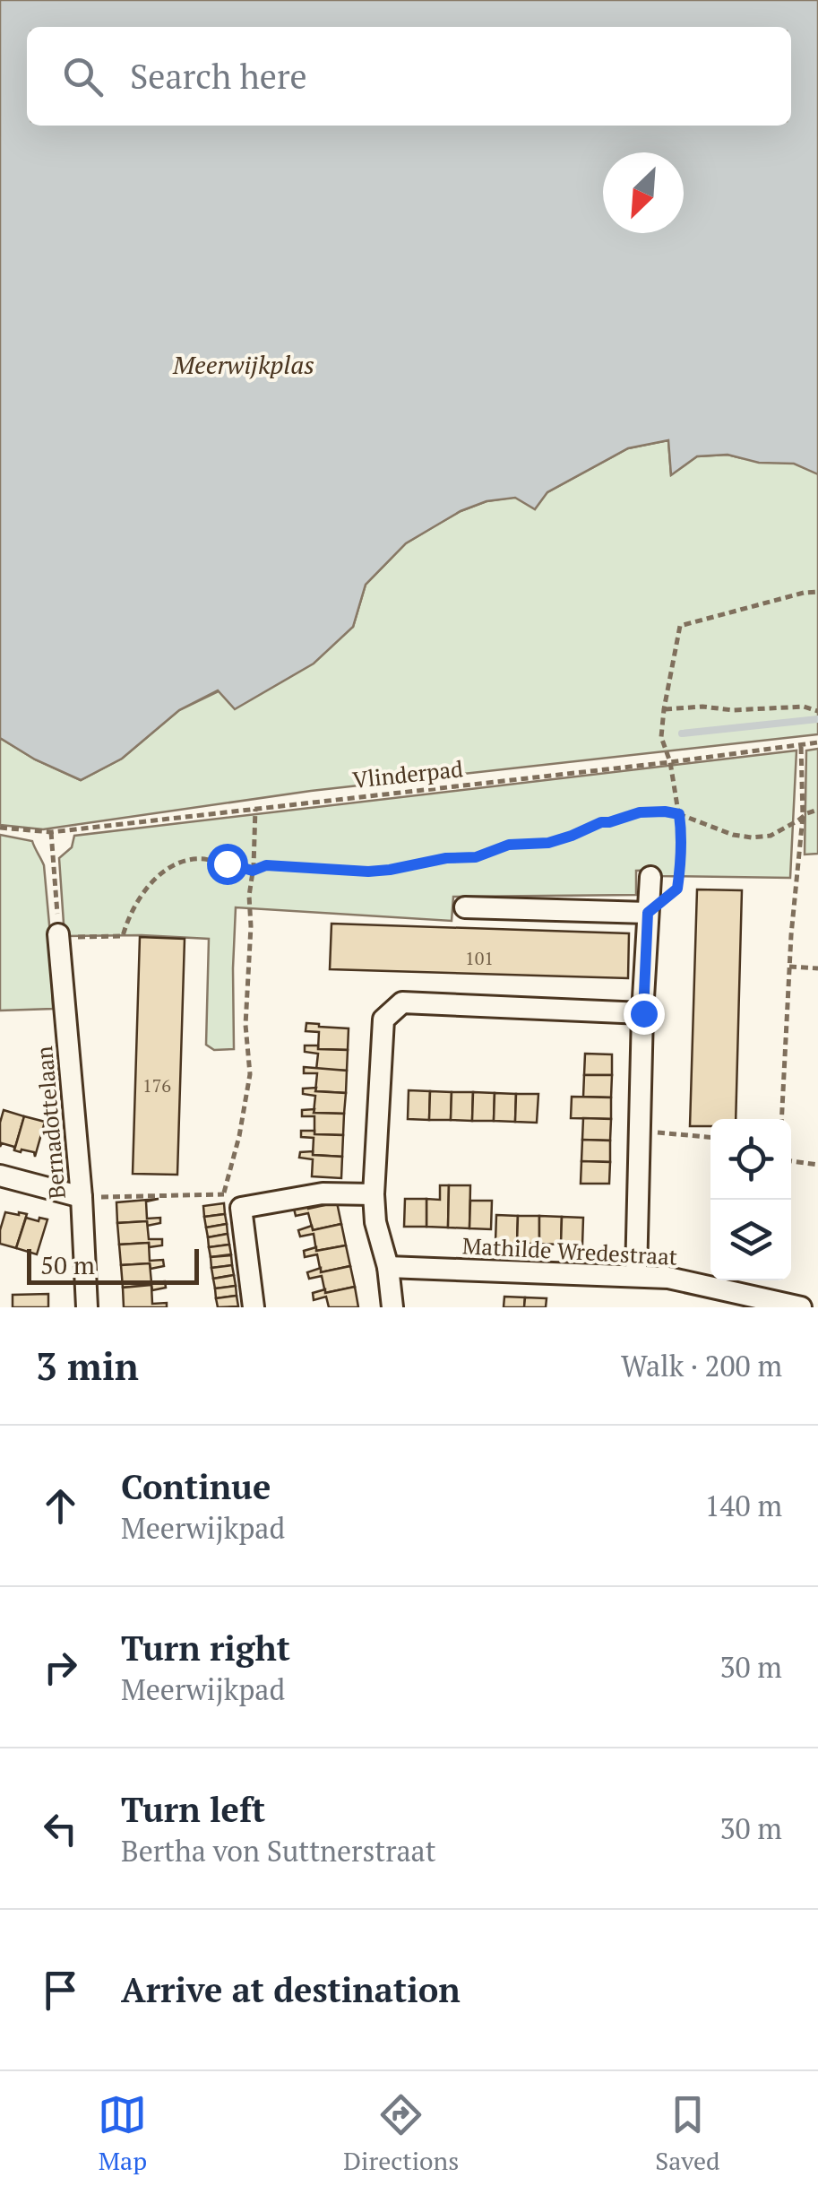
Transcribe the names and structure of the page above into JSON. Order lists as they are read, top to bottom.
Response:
{
  "streets": {
    "street": ["Bernadottelaan", "Mathilde Wredestraat"],
    "path": ["Vlinderpad"]
  },
  "water": ["Meerwijkplas"],
  "house_numbers": ["101", "176"],
  "scale_bar": "50 m",
  "north": "bottom left",
  "page": {
    "search": "Search here",
    "scale": "50 m",
    "heading": ["3 min", "Walk · 200 m"],
    "list": [
      ["Continue", "Meerwijkpad", "140 m"],
      ["Turn right", "Meerwijkpad", "30 m"],
      ["Turn left", "Bertha von Suttnerstraat", "30 m"],
      "Arrive at destination"
    ],
    "nav": ["Map", "Directions", "Saved"]
  }
}
